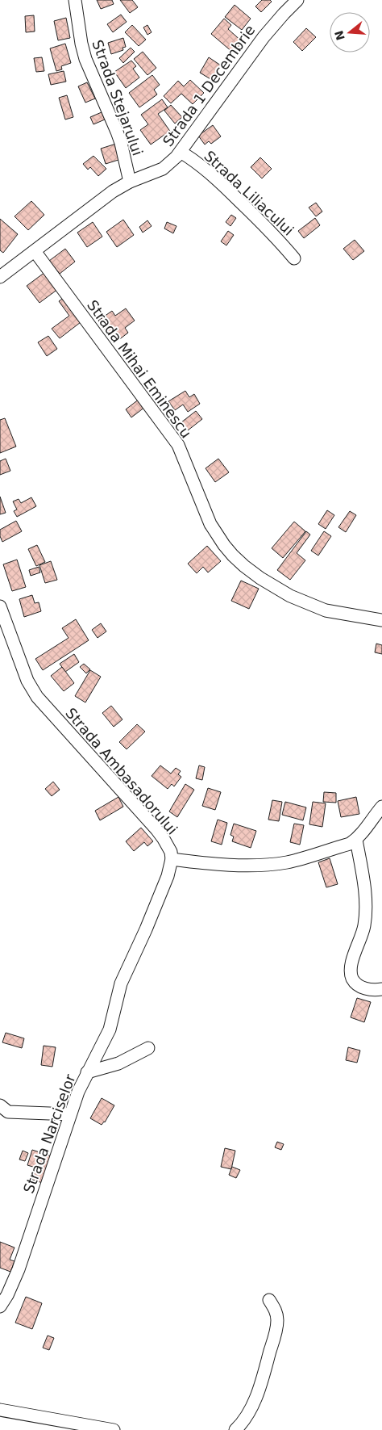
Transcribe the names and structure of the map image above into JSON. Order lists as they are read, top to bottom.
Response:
{
  "streets": {
    "street": [
      "Strada 1 Decembrie",
      "Strada Stejarului",
      "Strada Liliacului",
      "Strada Mihai Eminescu",
      "Strada Ambasadorului",
      "Strada Narciselor"
    ]
  },
  "crossings": [
    ["Strada 1 Decembrie", "Strada Stejarului"],
    ["Strada 1 Decembrie", "Strada Liliacului"],
    ["Strada 1 Decembrie", "Strada Mihai Eminescu"],
    ["Strada Ambasadorului", "Strada Narciselor"]
  ],
  "north": "left"
}
